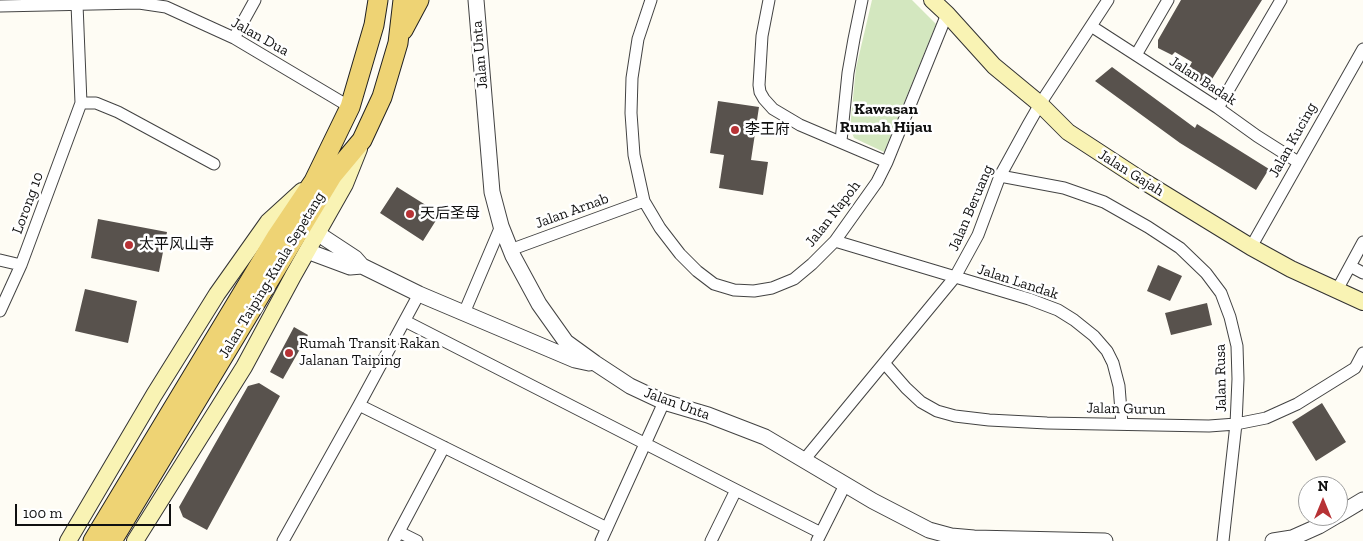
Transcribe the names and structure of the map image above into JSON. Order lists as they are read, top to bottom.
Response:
{
  "streets": {
    "main road": ["Jalan Gajah", "Jalan Taiping-Kuala Sepetang"],
    "street": [
      "Jalan Dua",
      "Jalan Unta",
      "Jalan Badak",
      "Jalan Kucing",
      "Lorong 10",
      "Jalan Beruang",
      "Jalan Arnab",
      "Jalan Napoh",
      "Jalan Landak",
      "Jalan Rusa",
      "Jalan Gurun"
    ]
  },
  "crossings": [
    ["Jalan Dua", "Lorong 10"],
    ["Jalan Dua", "Jalan Taiping-Kuala Sepetang"],
    ["Jalan Unta", "Jalan Beruang"],
    ["Jalan Unta", "Jalan Arnab"],
    ["Jalan Badak", "Jalan Kucing"],
    ["Jalan Badak", "Jalan Beruang"],
    ["Jalan Kucing", "Jalan Gajah"],
    ["Jalan Gajah", "Jalan Beruang"],
    ["Jalan Gajah", "Jalan Napoh"],
    ["Jalan Beruang", "Jalan Landak"],
    ["Jalan Beruang", "Jalan Rusa"],
    ["Jalan Beruang", "Jalan Gurun"],
    ["Jalan Arnab", "Jalan Napoh"],
    ["Jalan Napoh", "Jalan Landak"],
    ["Jalan Landak", "Jalan Gurun"],
    ["Jalan Rusa", "Jalan Gurun"]
  ],
  "districts": ["Kawasan Rumah Hijau"],
  "places": [
    "李王府",
    "天后圣母",
    "太平风山寺",
    "Rumah Transit Rakan Jalanan Taiping"
  ],
  "scale_bar": "100 m",
  "north": "top"
}
